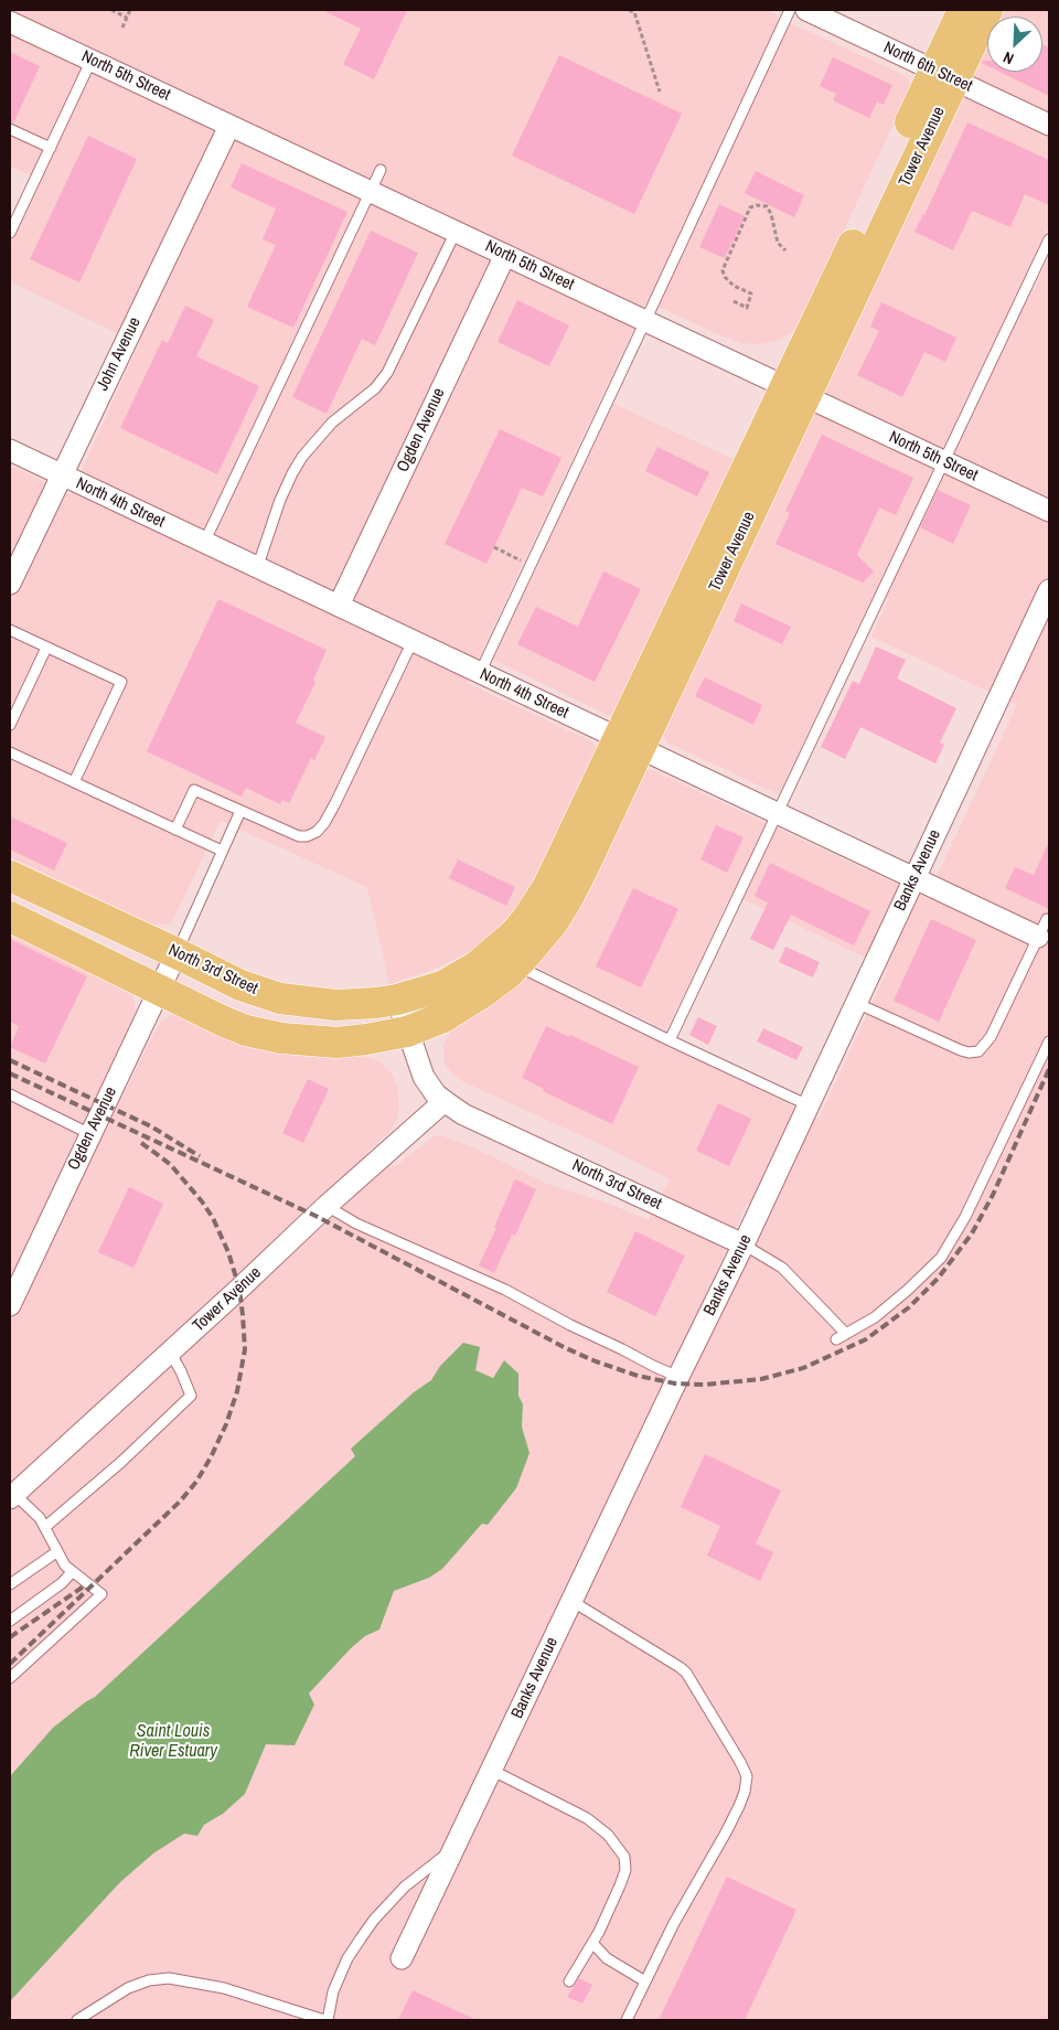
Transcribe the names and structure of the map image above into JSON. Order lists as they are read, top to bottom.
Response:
{
  "streets": {
    "main road": ["Tower Avenue", "North 3rd Street"],
    "street": [
      "North 6th Street",
      "North 5th Street",
      "John Avenue",
      "Ogden Avenue",
      "North 4th Street",
      "Banks Avenue"
    ]
  },
  "crossings": [
    ["North 6th Street", "Tower Avenue"],
    ["North 5th Street", "Tower Avenue"],
    ["North 5th Street", "John Avenue"],
    ["North 5th Street", "Ogden Avenue"],
    ["Tower Avenue", "North 4th Street"],
    ["Tower Avenue", "North 3rd Street"],
    ["John Avenue", "North 4th Street"],
    ["Ogden Avenue", "North 4th Street"],
    ["Ogden Avenue", "North 3rd Street"],
    ["North 4th Street", "Banks Avenue"],
    ["Banks Avenue", "North 3rd Street"]
  ],
  "water": ["Saint Louis River Estuary"],
  "north": "bottom left"
}
